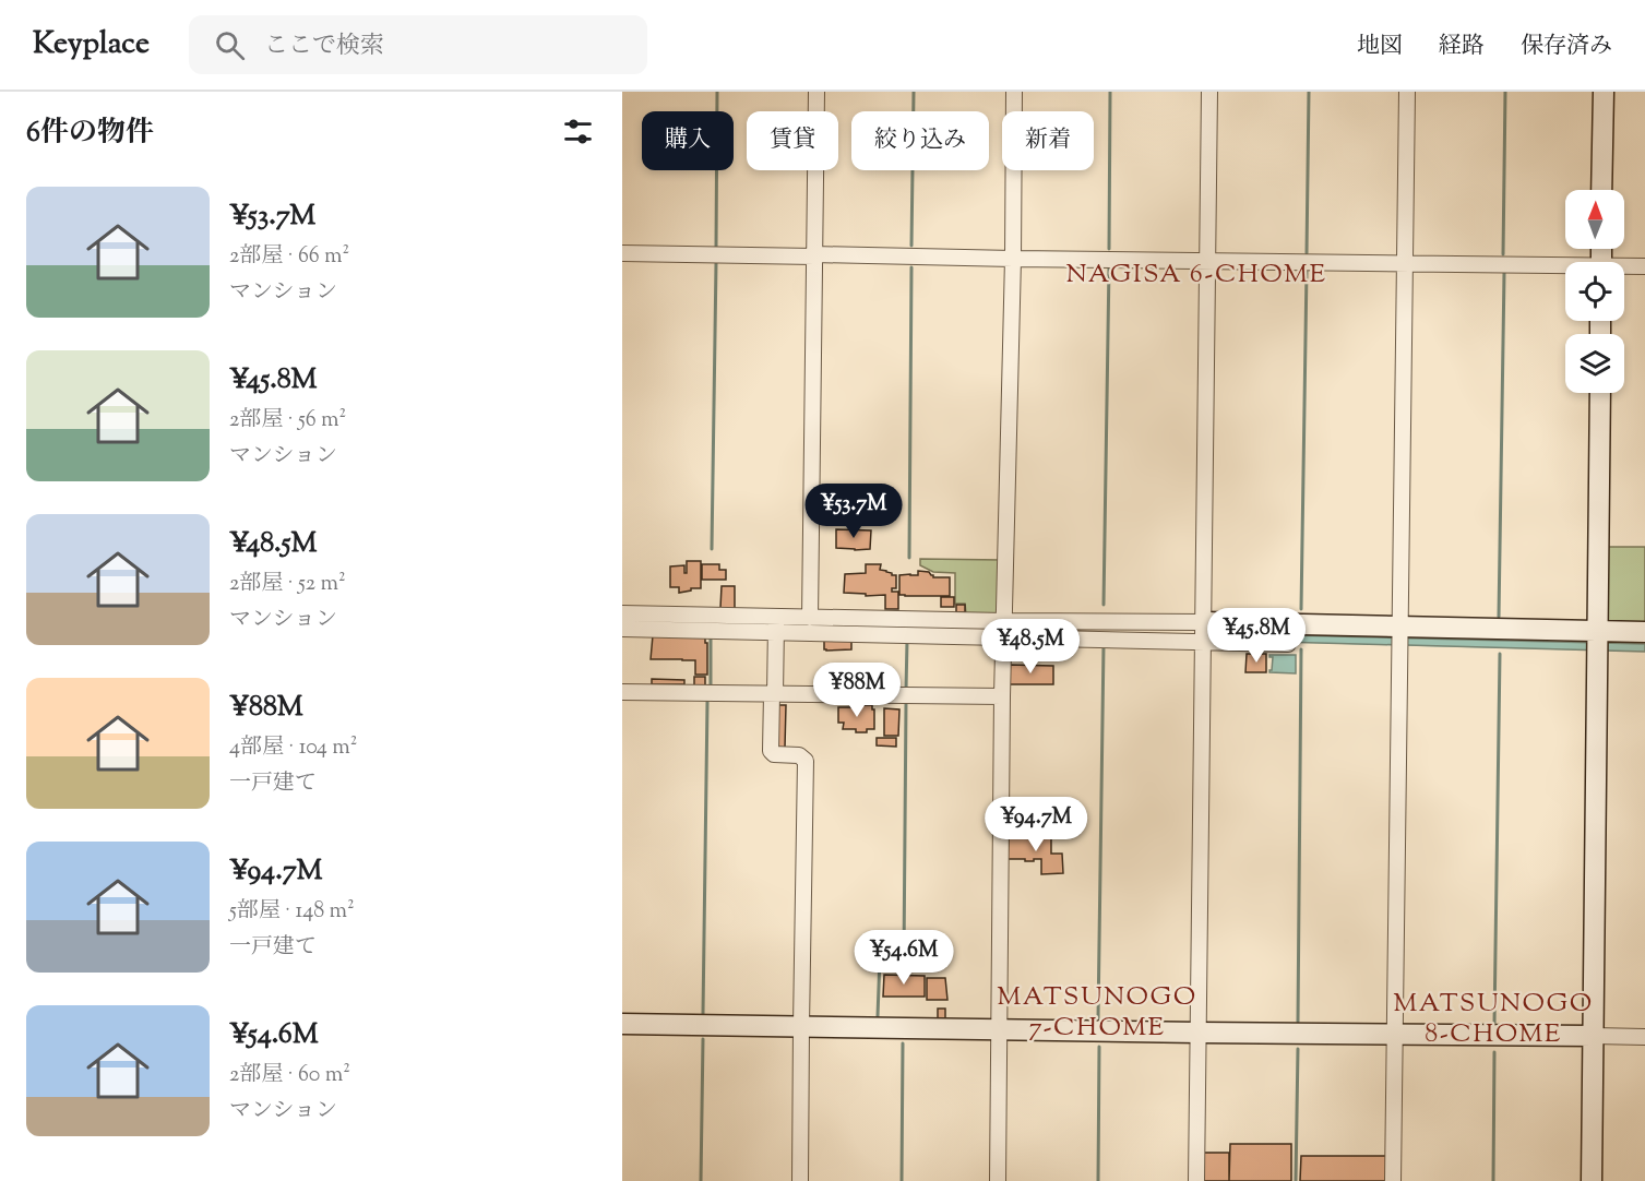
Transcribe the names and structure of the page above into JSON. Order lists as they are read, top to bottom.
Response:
{
  "districts": ["NAGISA 6-CHOME", "MATSUNOGO 7-CHOME", "MATSUNOGO 8-CHOME"],
  "north": "top",
  "page": {
    "header": "Keyplace",
    "search": "ここで検索",
    "nav": ["地図", "経路", "保存済み"],
    "heading": "6件の物件",
    "chip": [
      "購入",
      "賃貸",
      "絞り込み",
      "新着"
    ],
    "list": [
      {
        "name": "¥53.7M",
        "note": "2部屋 · 66 m² · マンション"
      },
      {
        "name": "¥45.8M",
        "note": "2部屋 · 56 m² · マンション"
      },
      {
        "name": "¥48.5M",
        "note": "2部屋 · 52 m² · マンション"
      },
      {
        "name": "¥88M",
        "note": "4部屋 · 104 m² · 一戸建て"
      },
      {
        "name": "¥94.7M",
        "note": "5部屋 · 148 m² · 一戸建て"
      },
      {
        "name": "¥54.6M",
        "note": "2部屋 · 60 m² · マンション"
      }
    ],
    "price": [
      "¥53.7M",
      "¥45.8M",
      "¥48.5M",
      "¥88M",
      "¥94.7M",
      "¥54.6M"
    ]
  }
}
